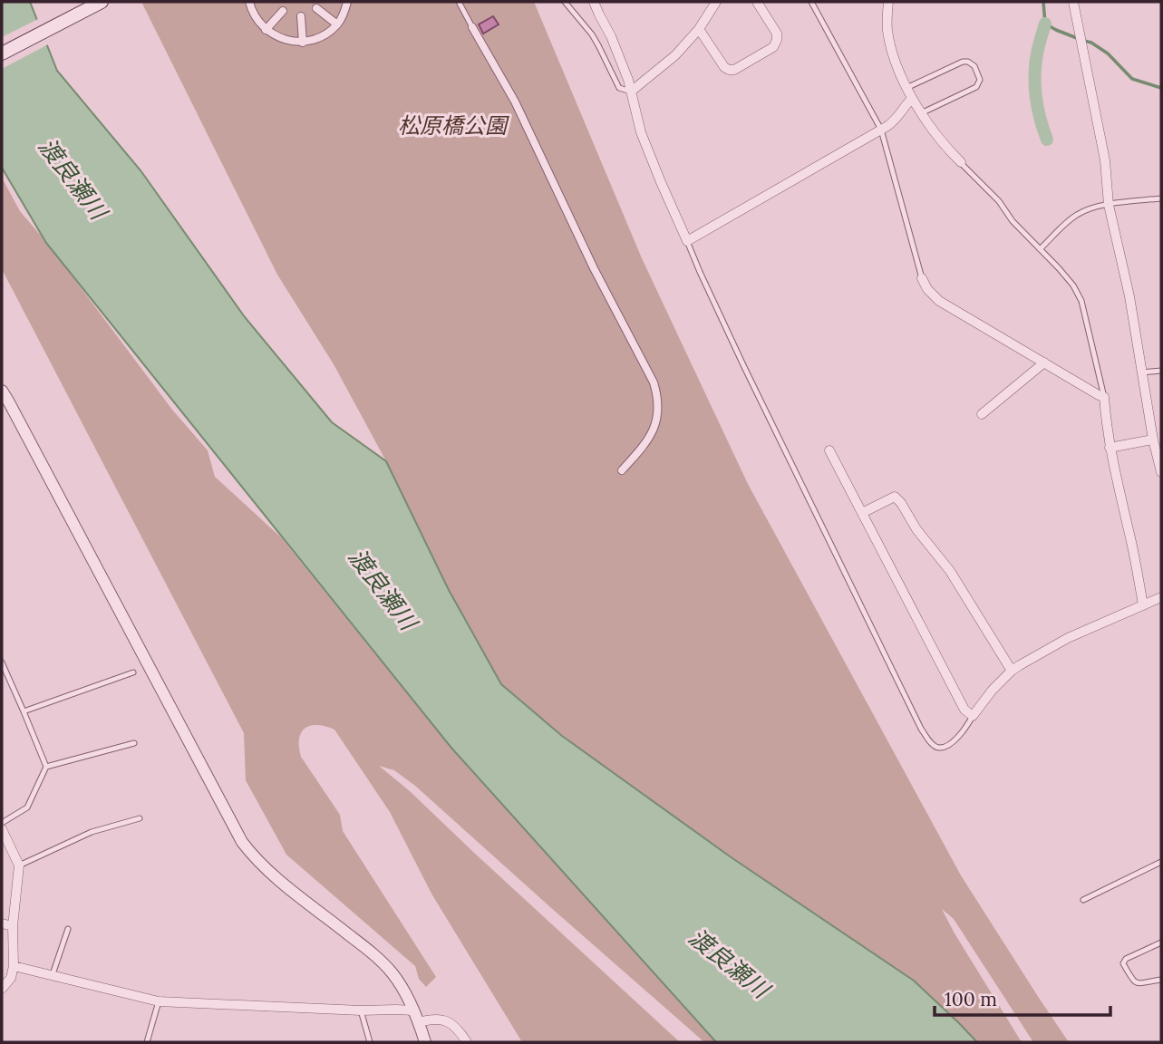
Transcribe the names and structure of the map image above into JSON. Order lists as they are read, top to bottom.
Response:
{
  "water": ["渡良瀬川"],
  "parks": ["松原橋公園"],
  "scale_bar": "100 m"
}
